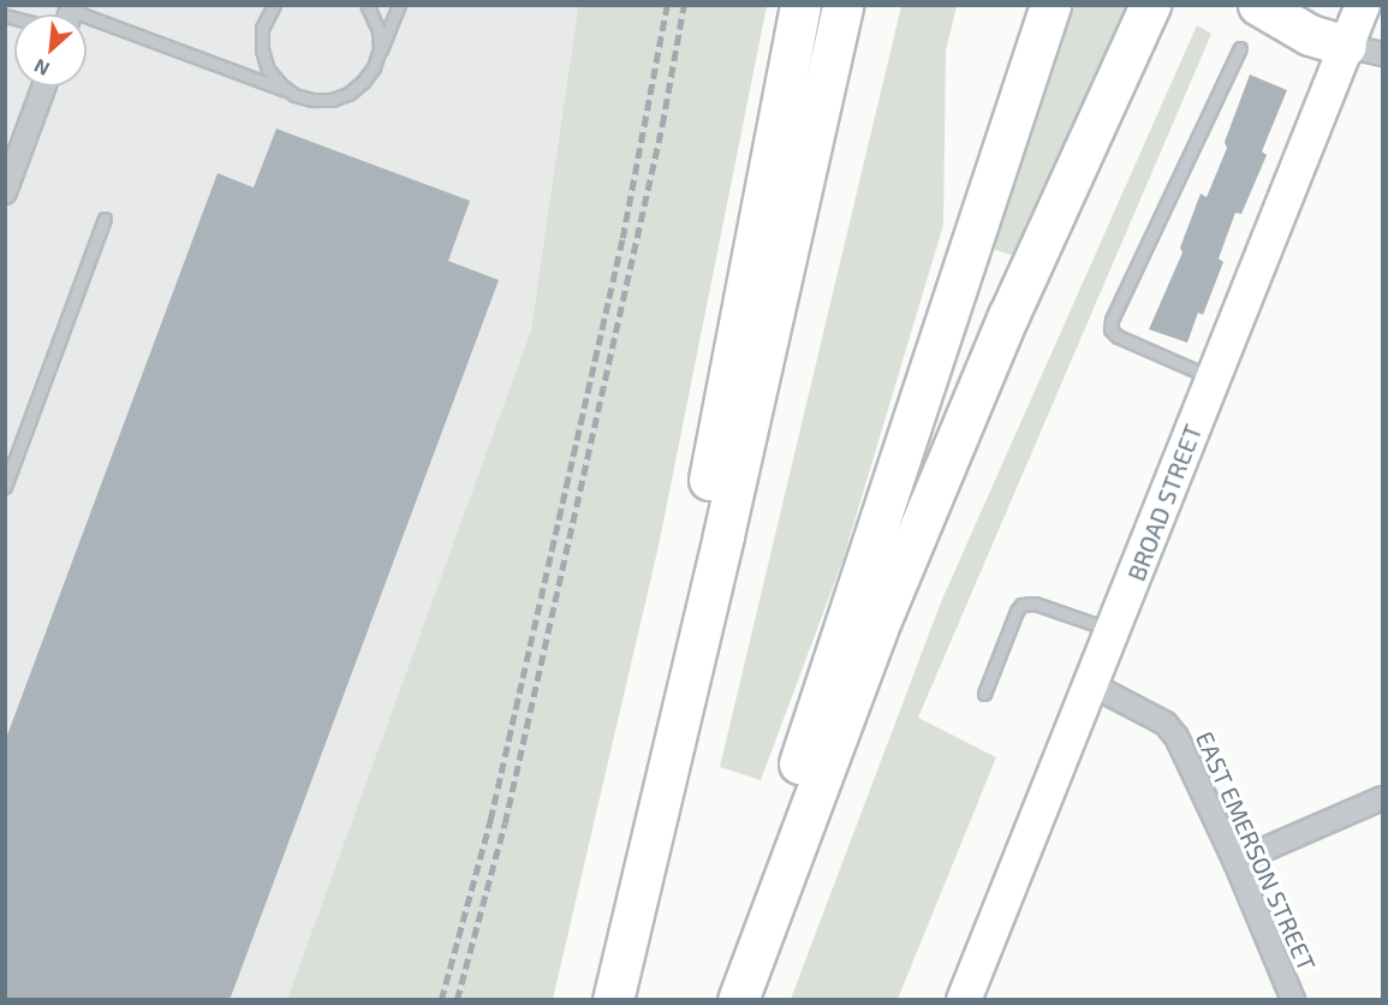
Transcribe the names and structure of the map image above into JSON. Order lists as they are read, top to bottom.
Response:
{
  "streets": {
    "main road": ["BROAD STREET"],
    "street": ["EAST EMERSON STREET"]
  },
  "crossings": [
    ["BROAD STREET", "EAST EMERSON STREET"]
  ],
  "north": "bottom left"
}
